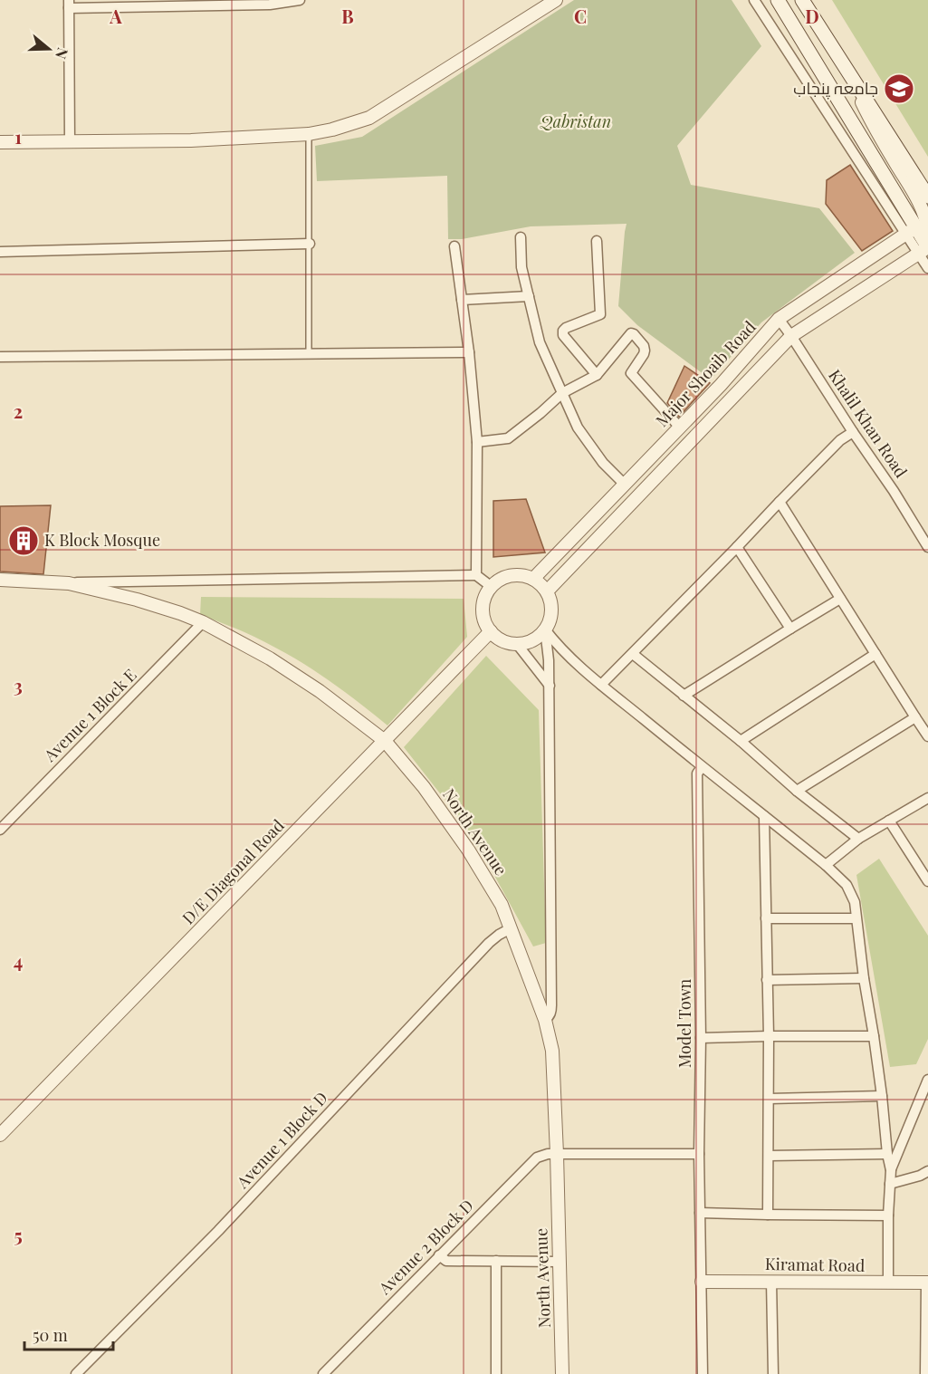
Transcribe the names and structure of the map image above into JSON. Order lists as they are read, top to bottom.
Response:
{
  "streets": {
    "street": [
      "Major Shoaib Road",
      "Khalil Khan Road",
      "Avenue 1 Block E",
      "North Avenue",
      "D/E Diagonal Road",
      "Model Town",
      "Avenue 1 Block D",
      "Avenue 2 Block D",
      "Kiramat Road"
    ]
  },
  "crossings": [
    ["Major Shoaib Road", "Khalil Khan Road"],
    ["Major Shoaib Road", "D/E Diagonal Road"],
    ["Avenue 1 Block E", "North Avenue"],
    ["North Avenue", "D/E Diagonal Road"],
    ["North Avenue", "Avenue 1 Block D"],
    ["North Avenue", "Avenue 2 Block D"],
    ["Model Town", "Avenue 2 Block D"],
    ["Model Town", "Kiramat Road"]
  ],
  "parks": ["Qabristan"],
  "places": {
    "school or university": ["جامعہ پنجاب"],
    "building": ["K Block Mosque"]
  },
  "scale_bar": "50 m",
  "north": "right",
  "grid": {
    "columns": [
      "A",
      "B",
      "C",
      "D"
    ],
    "rows": [
      "1",
      "2",
      "3",
      "4",
      "5"
    ]
  }
}
